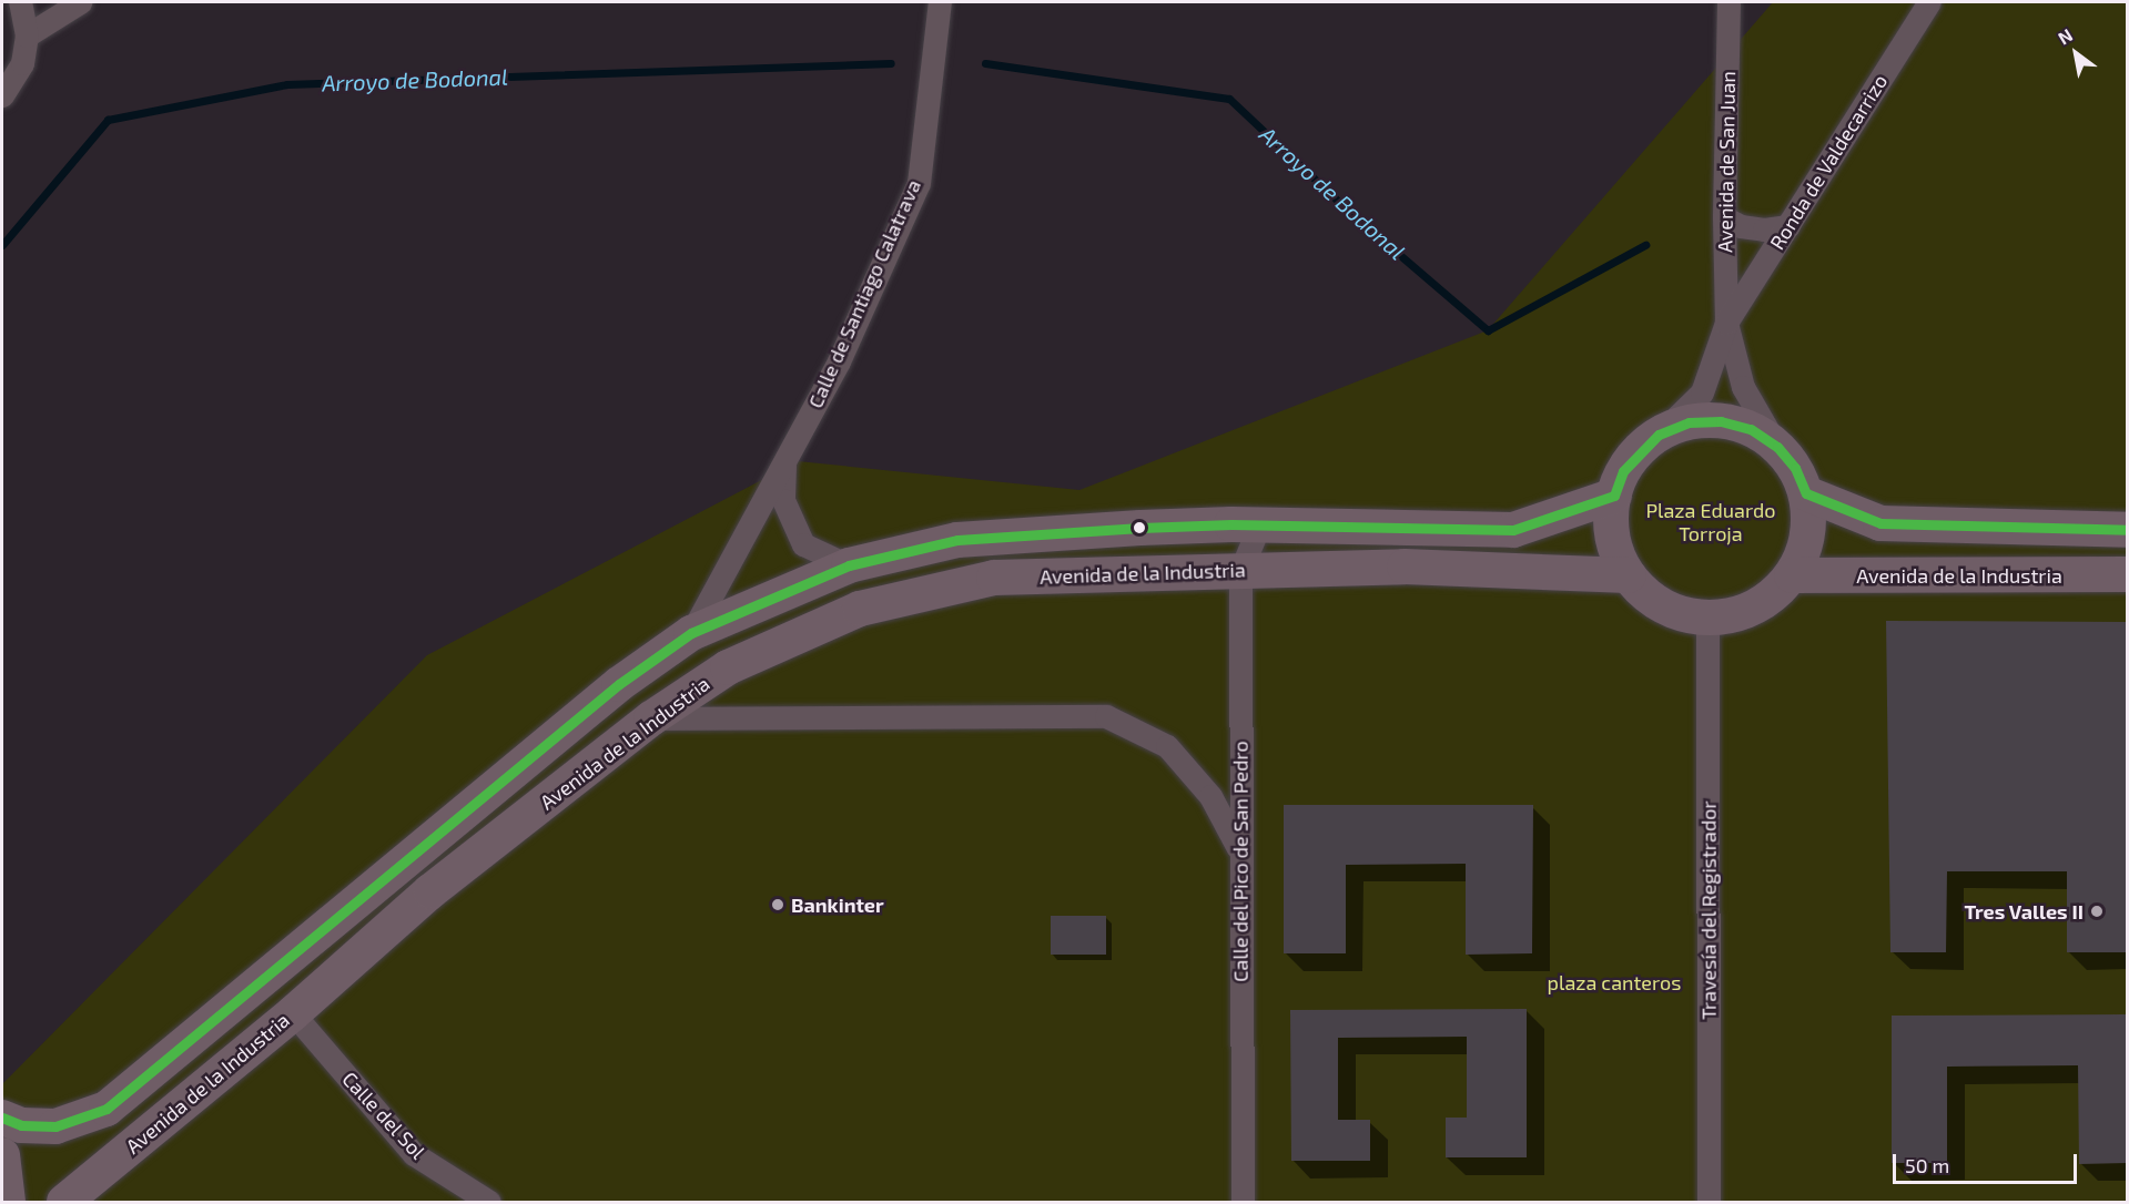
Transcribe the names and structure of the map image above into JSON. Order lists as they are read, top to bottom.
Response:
{
  "streets": {
    "street": [
      "Avenida de San Juan",
      "Ronda de Valdecarrizo",
      "Calle de Santiago Calatrava",
      "Avenida de la Industria",
      "Calle del Pico de San Pedro",
      "Travesía del Registrador",
      "Calle del Sol"
    ]
  },
  "crossings": [
    ["Avenida de San Juan", "Ronda de Valdecarrizo"],
    ["Ronda de Valdecarrizo", "Avenida de la Industria"],
    ["Ronda de Valdecarrizo", "Travesía del Registrador"],
    ["Avenida de la Industria", "Calle del Pico de San Pedro"],
    ["Avenida de la Industria", "Travesía del Registrador"],
    ["Avenida de la Industria", "Calle del Sol"]
  ],
  "water": ["Arroyo de Bodonal"],
  "parks": ["Plaza Eduardo Torroja", "plaza canteros"],
  "places": ["Bankinter", "Tres Valles II"],
  "scale_bar": "50 m",
  "north": "top left"
}
